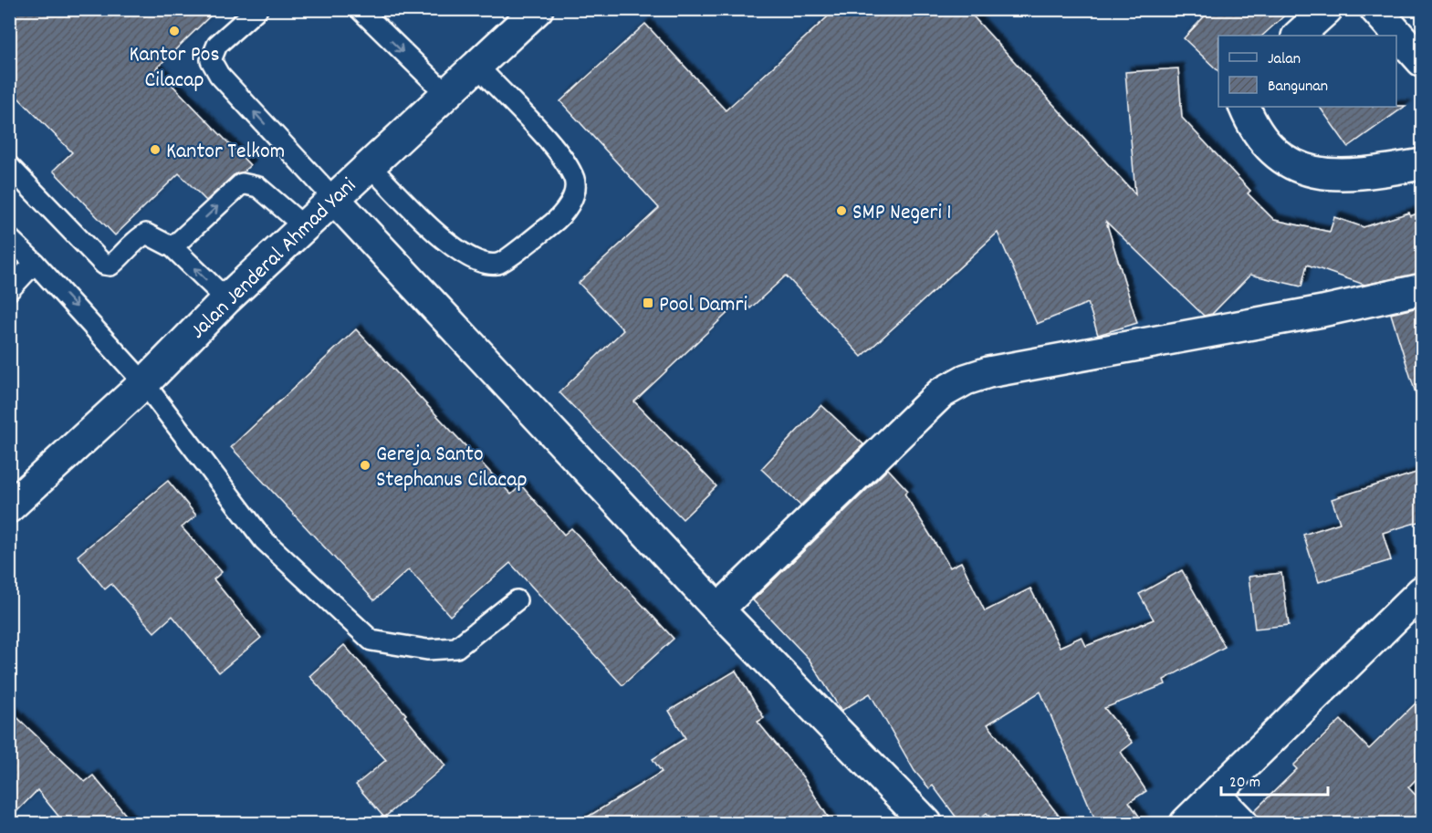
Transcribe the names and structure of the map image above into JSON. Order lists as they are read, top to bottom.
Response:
{
  "streets": {
    "street": ["Jalan Jenderal Ahmad Yani"]
  },
  "places": {
    "other": [
      "Kantor Pos Cilacap",
      "Kantor Telkom",
      "SMP Negeri 1",
      "Gereja Santo Stephanus Cilacap"
    ],
    "transit": ["Pool Damri"]
  },
  "legend": ["Jalan", "Bangunan"],
  "scale_bar": "20 m"
}
